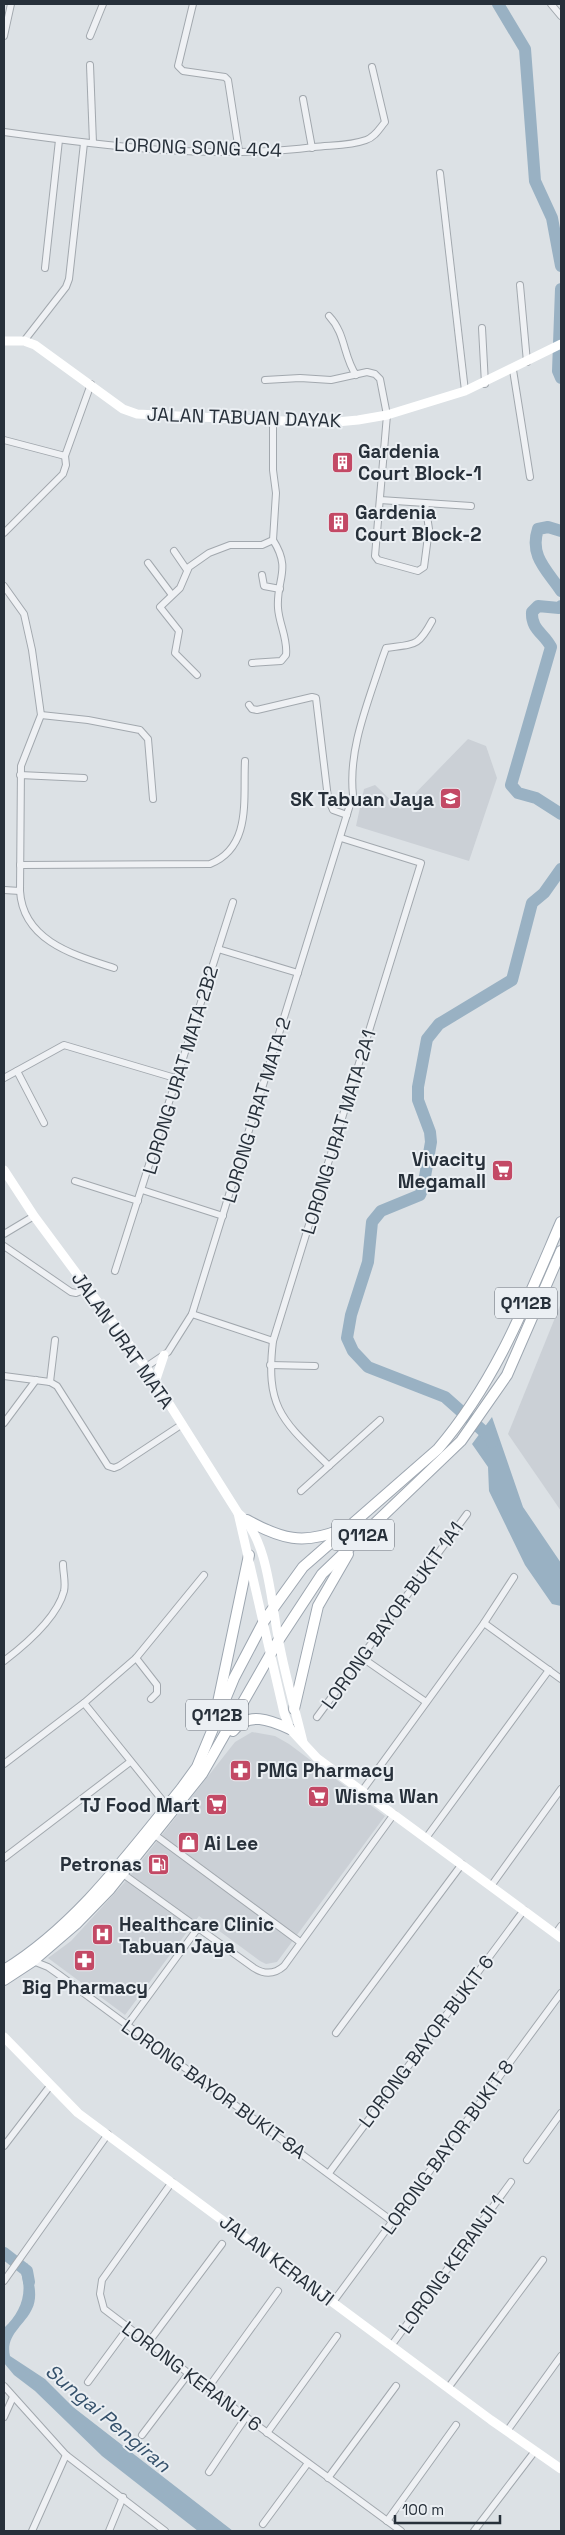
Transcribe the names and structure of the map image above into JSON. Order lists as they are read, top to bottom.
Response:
{
  "streets": {
    "main road": ["Q112B", "Q112A"],
    "street": [
      "LORONG SONG 4C4",
      "JALAN TABUAN DAYAK",
      "LORONG URAT MATA 2B2",
      "LORONG URAT MATA 2",
      "LORONG URAT MATA 2A1",
      "JALAN URAT MATA",
      "LORONG BAYOR BUKIT 1A1",
      "LORONG BAYOR BUKIT 6",
      "LORONG BAYOR BUKIT 8A",
      "LORONG BAYOR BUKIT 8",
      "JALAN KERANJI",
      "LORONG KERANJI 1",
      "LORONG KERANJI 6"
    ]
  },
  "crossings": [
    ["LORONG URAT MATA 2B2", "LORONG URAT MATA 2"],
    ["LORONG URAT MATA 2", "LORONG URAT MATA 2A1"],
    ["LORONG URAT MATA 2", "JALAN URAT MATA"],
    ["Q112A", "LORONG BAYOR BUKIT 8A"],
    ["LORONG BAYOR BUKIT 6", "LORONG BAYOR BUKIT 8A"],
    ["LORONG BAYOR BUKIT 8A", "LORONG BAYOR BUKIT 8"],
    ["LORONG BAYOR BUKIT 8", "JALAN KERANJI"],
    ["JALAN KERANJI", "LORONG KERANJI 1"],
    ["JALAN KERANJI", "LORONG KERANJI 6"]
  ],
  "water": ["Sungai Pengiran"],
  "places": {
    "building": ["Gardenia Court Block-1", "Gardenia Court Block-2"],
    "school or university": ["SK Tabuan Jaya"],
    "supermarket": ["Vivacity Megamall", "Wisma Wan", "TJ Food Mart"],
    "pharmacy": ["PMG Pharmacy", "Big Pharmacy"],
    "shop": ["Ai Lee"],
    "fuel station": ["Petronas"],
    "hospital": ["Healthcare Clinic Tabuan Jaya"]
  },
  "scale_bar": "100 m"
}
